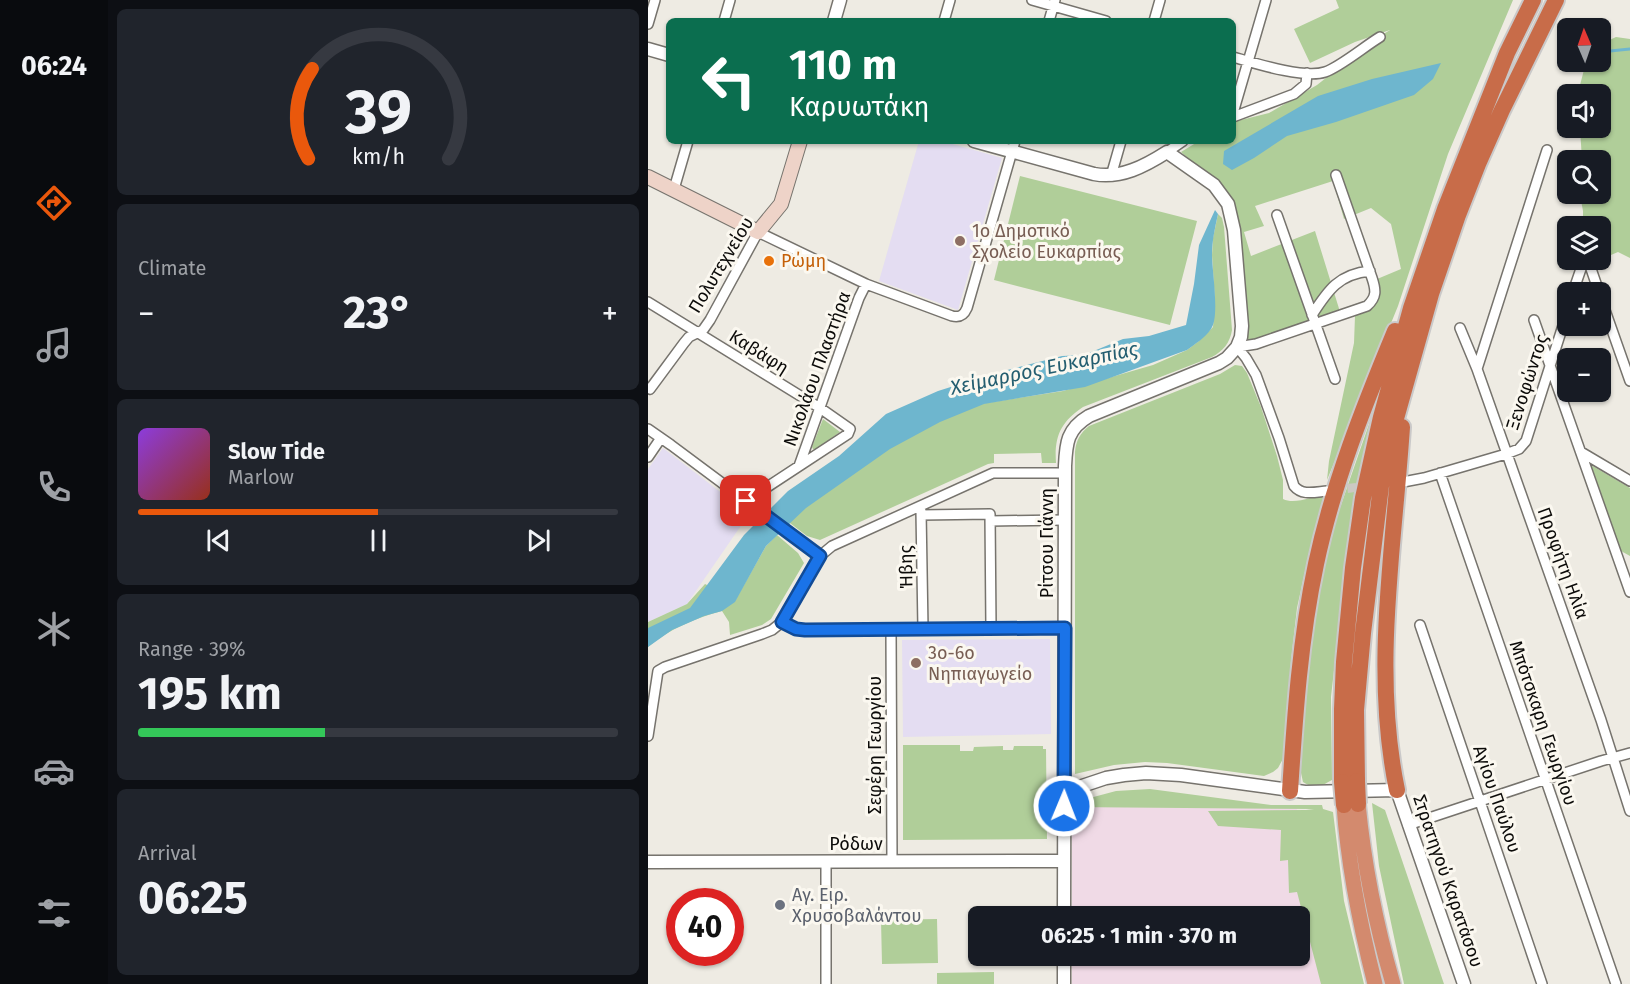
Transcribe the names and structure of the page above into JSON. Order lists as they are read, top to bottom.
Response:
{
  "streets": {
    "main road": ["Πολυτεχνείου"],
    "street": [
      "Καβάφη",
      "Νικολάου Πλαστήρα",
      "Ξενοφώντος",
      "Ρίτσου Γιάννη",
      "Προφήτη Ηλία",
      "Ήβης",
      "Μπότσκαρη Γεωργίου",
      "Σεφέρη Γεωργίου",
      "Αγίου Παύλου",
      "Ρόδων",
      "Στρατηγού Καρατάσου"
    ]
  },
  "crossings": [
    ["Πολυτεχνείου", "Καβάφη"],
    ["Καβάφη", "Νικολάου Πλαστήρα"],
    ["Ξενοφώντος", "Προφήτη Ηλία"],
    ["Ξενοφώντος", "Μπότσκαρη Γεωργίου"],
    ["Ρίτσου Γιάννη", "Ρόδων"],
    ["Σεφέρη Γεωργίου", "Ρόδων"]
  ],
  "water": ["Χείμαρρος Ευκαρπίας"],
  "places": [
    "1ο Δημοτικό Σχολείο Ευκαρπίας",
    "Ρώμη",
    "3ο-6ο Νηπιαγωγείο",
    "Αγ. Ειρ. Χρυσοβαλάντου"
  ],
  "north": "top",
  "page": {
    "tabs": "06:24",
    "map_buttons": ["+", "−"],
    "turn": ["110 m", "Καρυωτάκη"],
    "tile": [
      "Climate",
      ["Range · 39%", "195 km"],
      ["Arrival", "06:25"]
    ],
    "heat": ["−", "23°", "+"],
    "song": ["Slow Tide", "Marlow"],
    "limit": "40",
    "trip": "06:25 · 1 min · 370 m",
    "gauge": ["39", "km/h"]
  }
}
